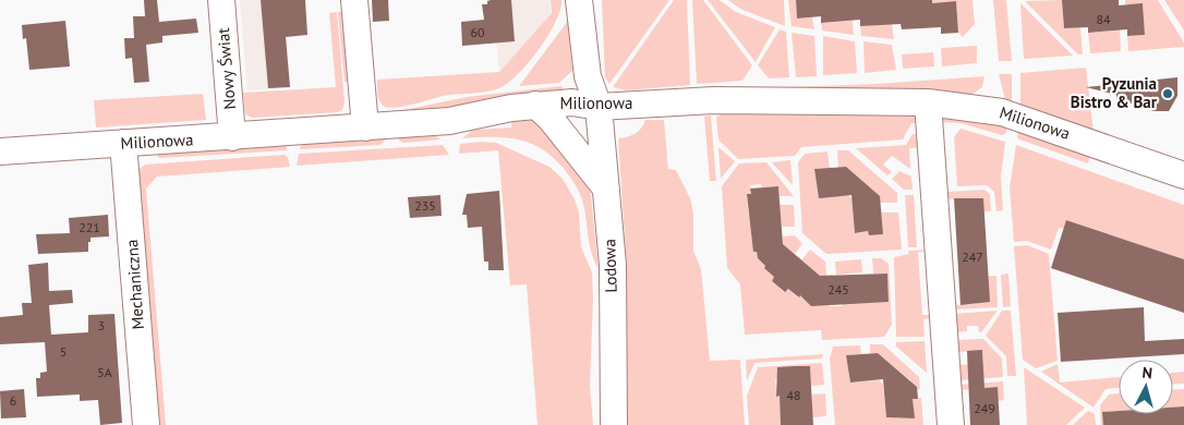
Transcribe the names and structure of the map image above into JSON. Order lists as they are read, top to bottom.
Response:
{
  "streets": {
    "street": [
      "Nowy Świat",
      "Milionowa",
      "Lodowa",
      "Mechaniczna"
    ]
  },
  "crossings": [
    ["Nowy Świat", "Milionowa"],
    ["Milionowa", "Lodowa"],
    ["Milionowa", "Mechaniczna"]
  ],
  "places": ["Pyzunia Bistro & Bar"],
  "house_numbers": [
    "84",
    "60",
    "235",
    "221",
    "247",
    "245",
    "3",
    "5",
    "5A",
    "48",
    "6",
    "249"
  ],
  "north": "top"
}
